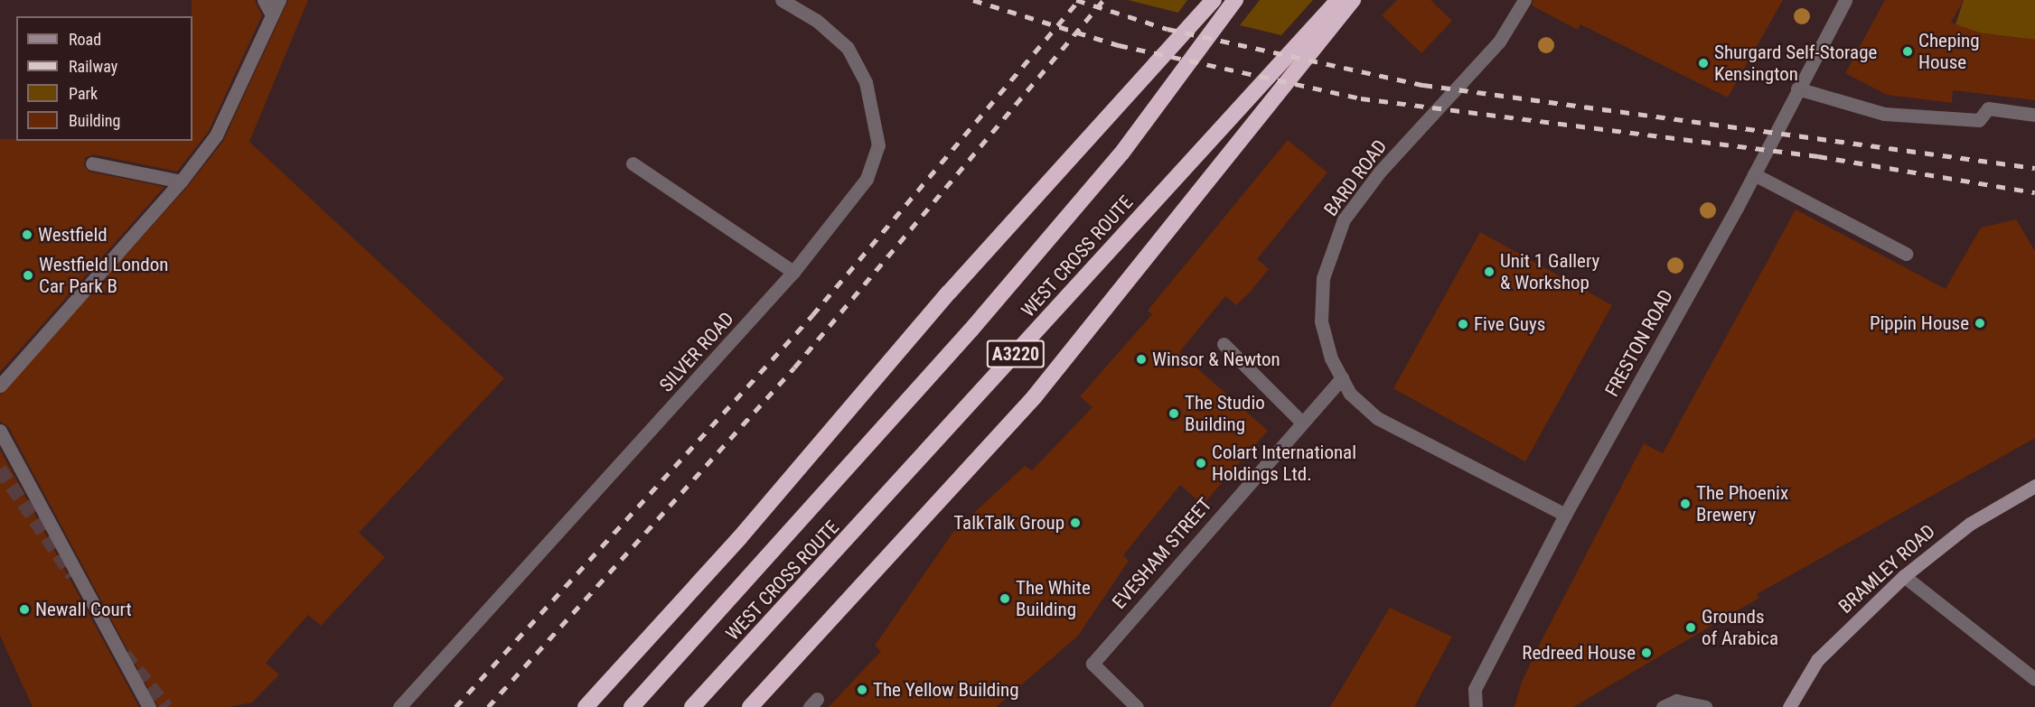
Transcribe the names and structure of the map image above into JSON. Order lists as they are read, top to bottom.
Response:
{
  "streets": {
    "highway": ["WEST CROSS ROUTE", "A3220"],
    "street": [
      "BARD ROAD",
      "FRESTON ROAD",
      "SILVER ROAD",
      "EVESHAM STREET",
      "BRAMLEY ROAD"
    ]
  },
  "crossings": [
    ["BARD ROAD", "FRESTON ROAD"]
  ],
  "places": [
    "Cheping House",
    "Shurgard Self-Storage Kensington",
    "Westfield",
    "Unit 1 Gallery & Workshop",
    "Westfield London Car Park B",
    "Pippin House",
    "Five Guys",
    "Winsor & Newton",
    "The Studio Building",
    "Colart International Holdings Ltd.",
    "The Phoenix Brewery",
    "TalkTalk Group",
    "The White Building",
    "Newall Court",
    "Grounds of Arabica",
    "Redreed House",
    "The Yellow Building"
  ],
  "legend": [
    "Road",
    "Railway",
    "Park",
    "Building"
  ]
}
